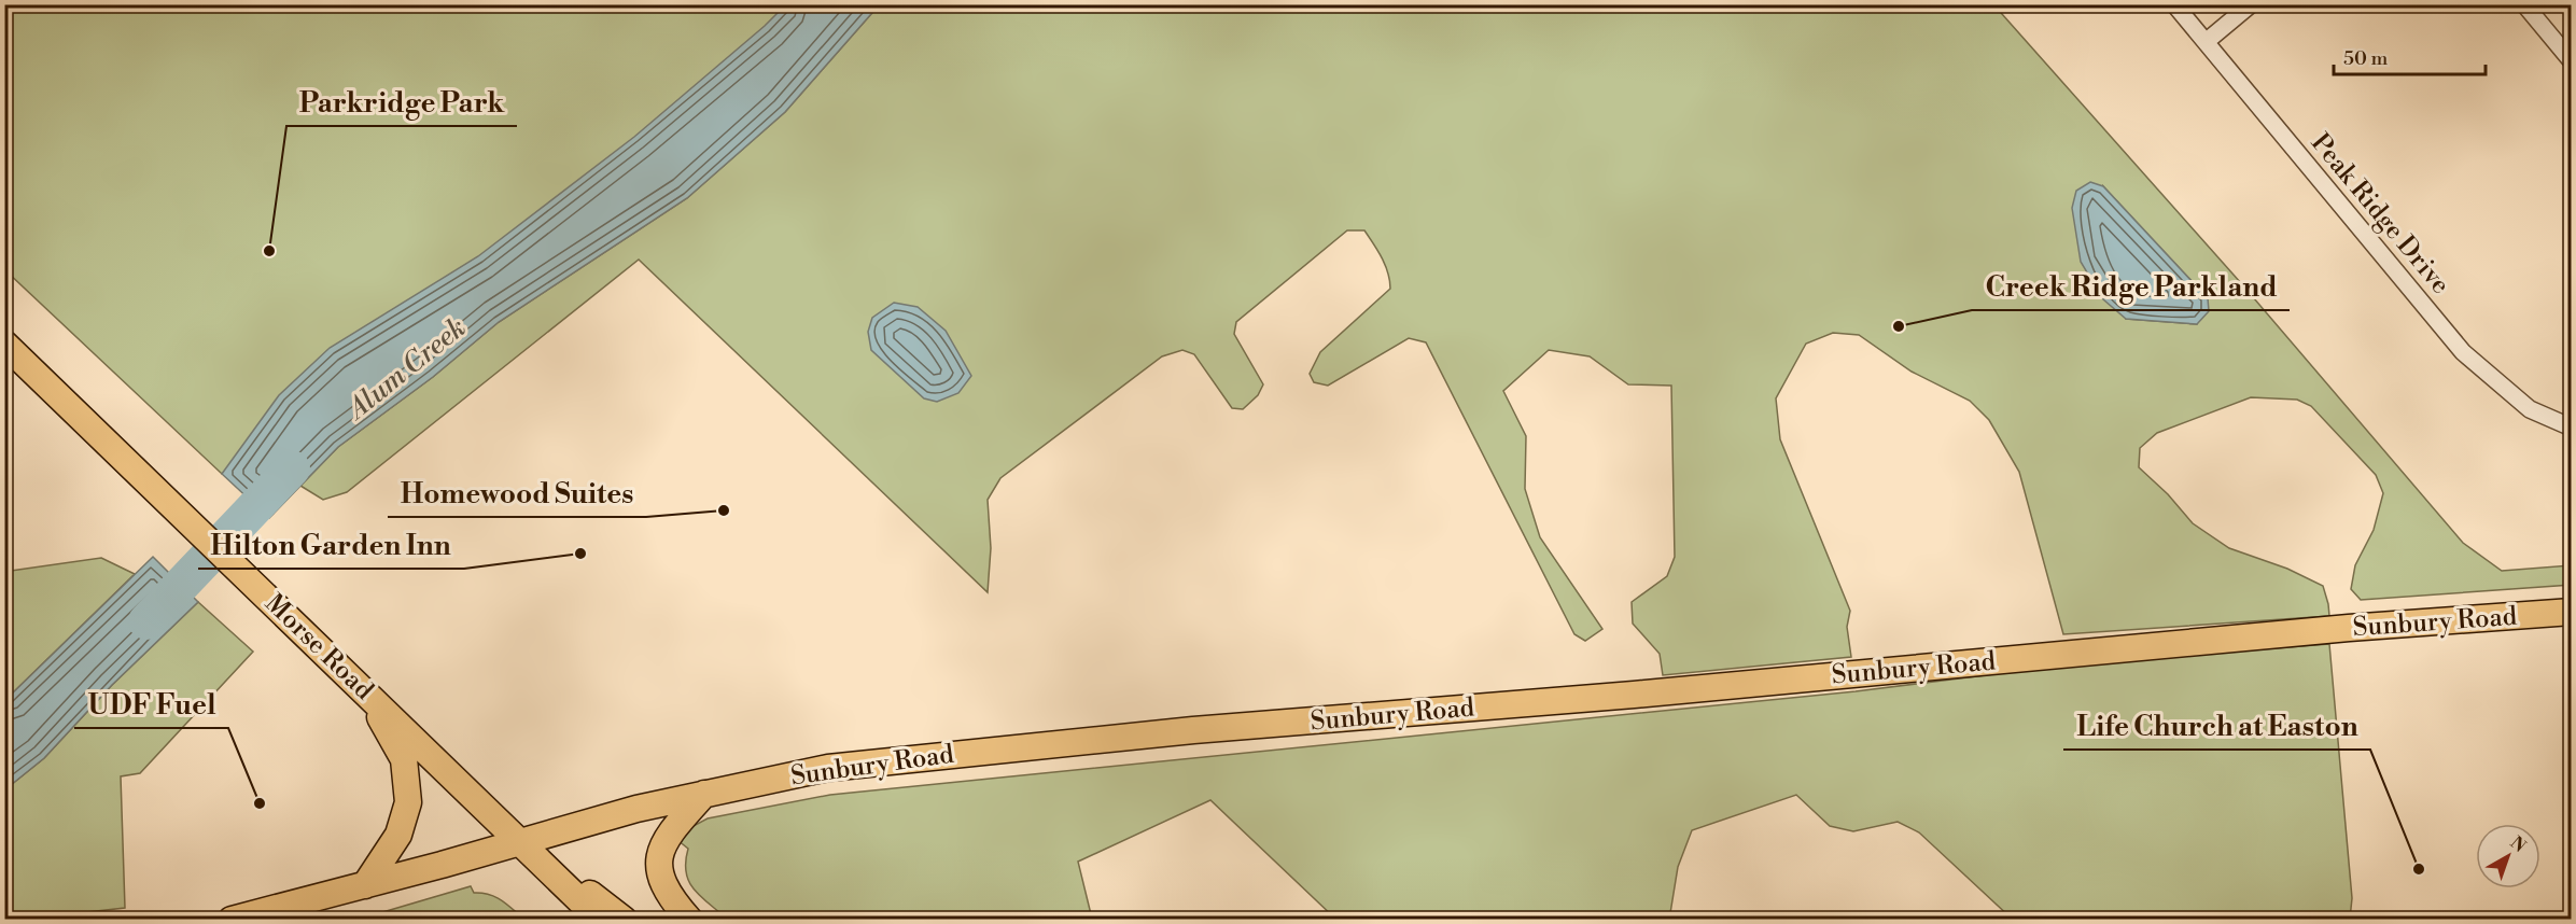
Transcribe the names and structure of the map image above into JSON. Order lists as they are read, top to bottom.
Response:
{
  "streets": {
    "main road": ["Sunbury Road", "Morse Road"],
    "street": ["Peak Ridge Drive"]
  },
  "crossings": [
    ["Sunbury Road", "Morse Road"]
  ],
  "water": ["Alum Creek"],
  "places": [
    "Parkridge Park",
    "Creek Ridge Parkland",
    "Homewood Suites",
    "Hilton Garden Inn",
    "UDF Fuel",
    "Life Church at Easton"
  ],
  "scale_bar": "50 m",
  "north": "top right"
}
